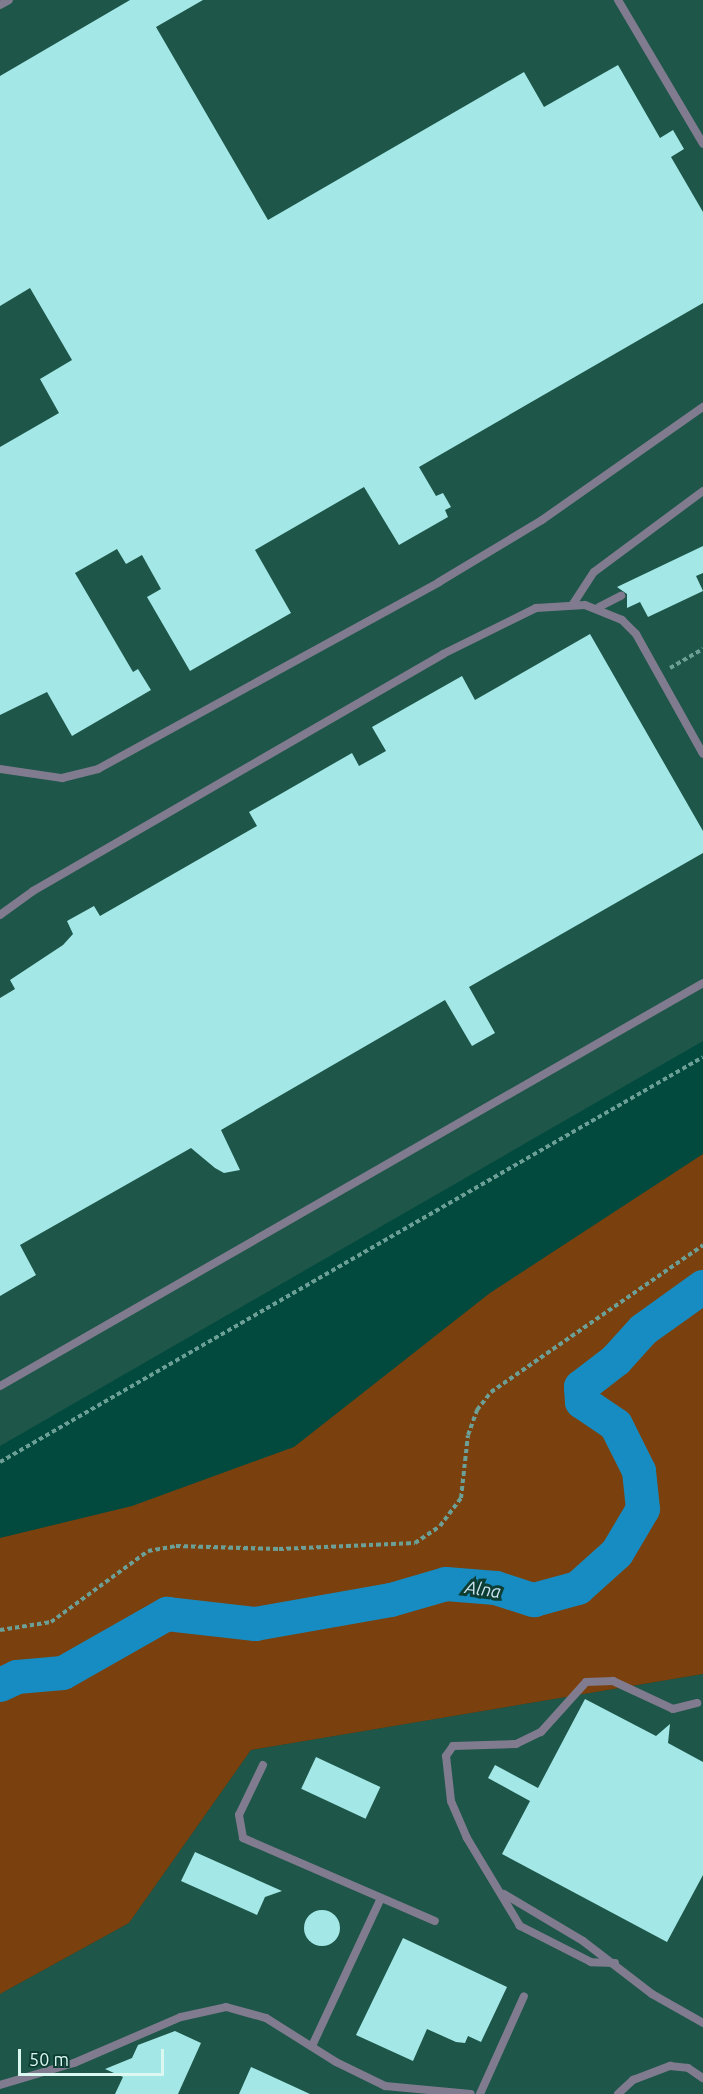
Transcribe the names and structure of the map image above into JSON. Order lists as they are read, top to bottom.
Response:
{
  "water": ["Alna"],
  "scale_bar": "50 m"
}
